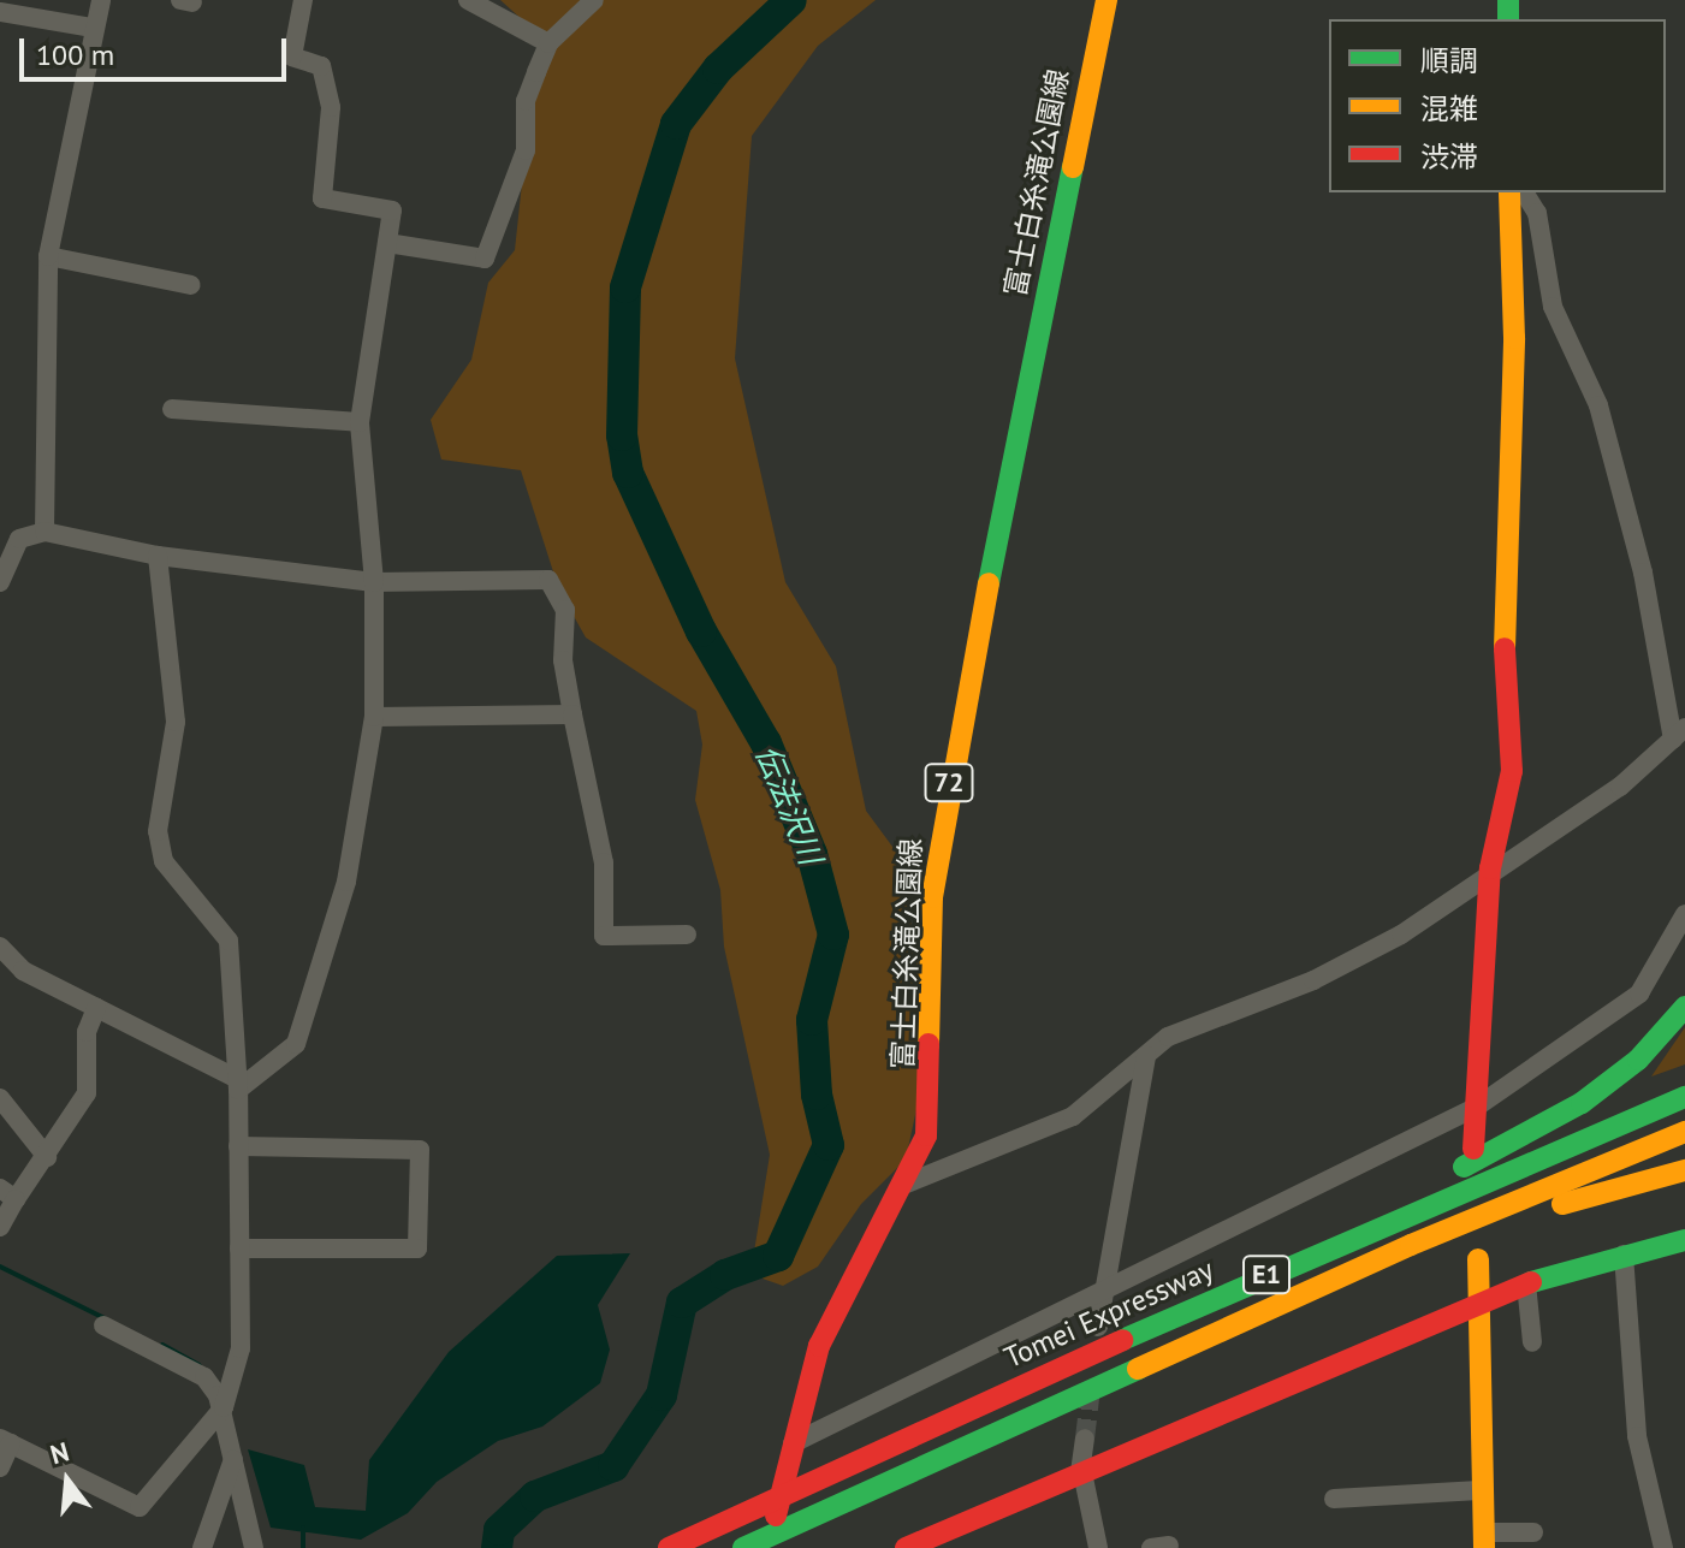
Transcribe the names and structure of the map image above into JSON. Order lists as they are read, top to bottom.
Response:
{
  "streets": {
    "main road": [
      "富士白糸滝公園線",
      "72",
      "E1",
      "Tomei Expressway"
    ]
  },
  "water": ["伝法沢川"],
  "legend": ["順調", "混雑", "渋滞"],
  "scale_bar": "100 m",
  "north": "top"
}
